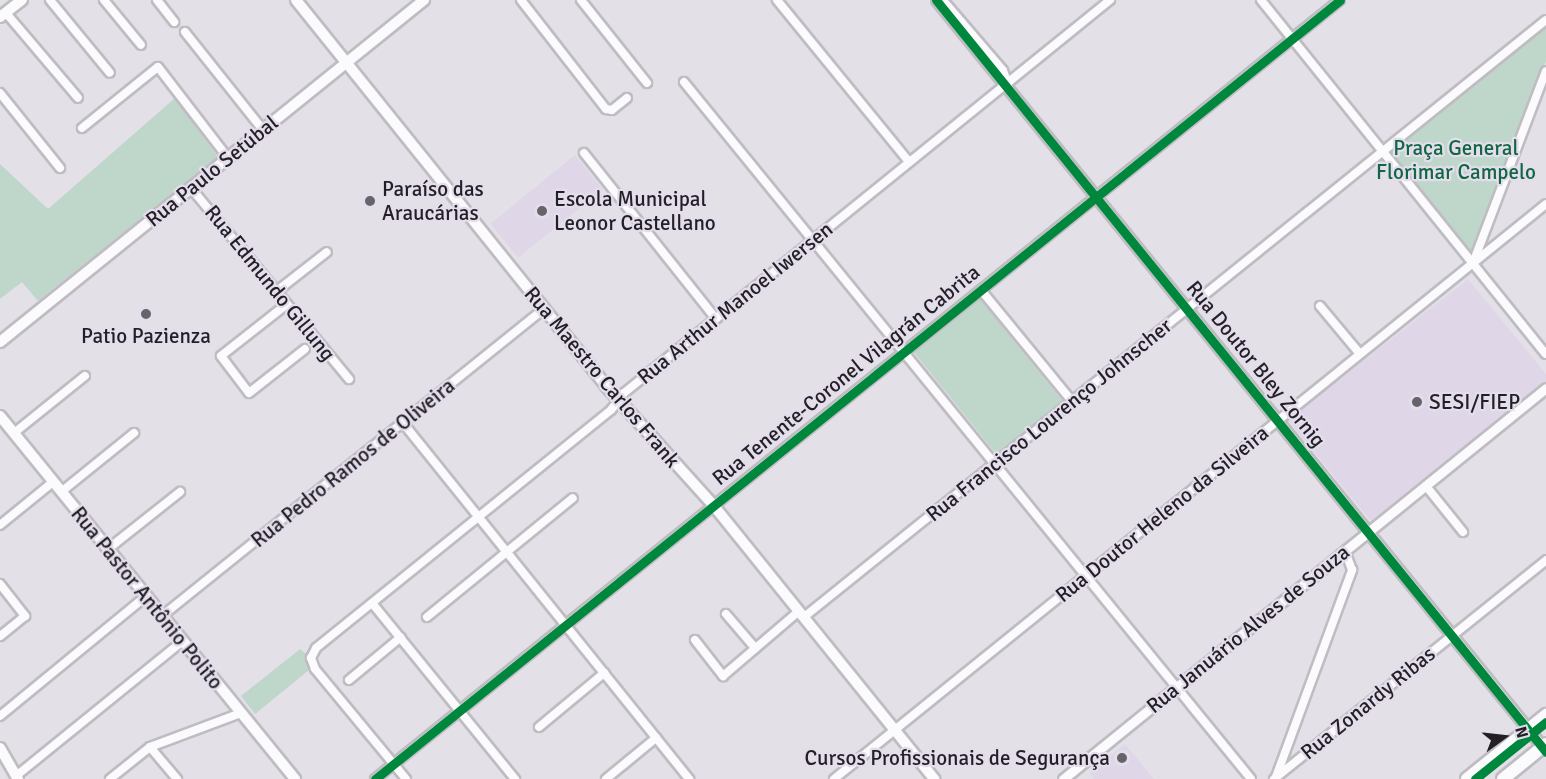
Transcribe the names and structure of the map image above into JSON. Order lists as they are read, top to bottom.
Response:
{
  "streets": {
    "main road": ["Rua Paulo Setúbal", "Rua Maestro Carlos Frank", "Rua Pastor Antônio Polito"],
    "street": [
      "Rua Edmundo Gillung",
      "Rua Arthur Manoel Iwersen",
      "Rua Doutor Bley Zornig",
      "Rua Tenente-Coronel Vilagrán Cabrita",
      "Rua Francisco Lourenço Johnscher",
      "Rua Pedro Ramos de Oliveira",
      "Rua Doutor Heleno da Silveira",
      "Rua Januário Alves de Souza",
      "Rua Zonardy Ribas"
    ]
  },
  "crossings": [
    ["Rua Paulo Setúbal", "Rua Edmundo Gillung"],
    ["Rua Paulo Setúbal", "Rua Maestro Carlos Frank"],
    ["Rua Arthur Manoel Iwersen", "Rua Doutor Bley Zornig"],
    ["Rua Arthur Manoel Iwersen", "Rua Tenente-Coronel Vilagrán Cabrita"],
    ["Rua Arthur Manoel Iwersen", "Rua Maestro Carlos Frank"],
    ["Rua Doutor Bley Zornig", "Rua Tenente-Coronel Vilagrán Cabrita"],
    ["Rua Doutor Bley Zornig", "Rua Francisco Lourenço Johnscher"],
    ["Rua Doutor Bley Zornig", "Rua Doutor Heleno da Silveira"],
    ["Rua Doutor Bley Zornig", "Rua Januário Alves de Souza"],
    ["Rua Doutor Bley Zornig", "Rua Zonardy Ribas"],
    ["Rua Tenente-Coronel Vilagrán Cabrita", "Rua Maestro Carlos Frank"],
    ["Rua Maestro Carlos Frank", "Rua Francisco Lourenço Johnscher"],
    ["Rua Maestro Carlos Frank", "Rua Pedro Ramos de Oliveira"],
    ["Rua Maestro Carlos Frank", "Rua Doutor Heleno da Silveira"],
    ["Rua Pedro Ramos de Oliveira", "Rua Pastor Antônio Polito"]
  ],
  "parks": ["Praça General Florimar Campelo"],
  "places": [
    "Paraíso das Araucárias",
    "Escola Municipal Leonor Castellano",
    "Patio Pazienza",
    "SESI/FIEP",
    "Cursos Profissionais de Segurança"
  ],
  "north": "right"
}
